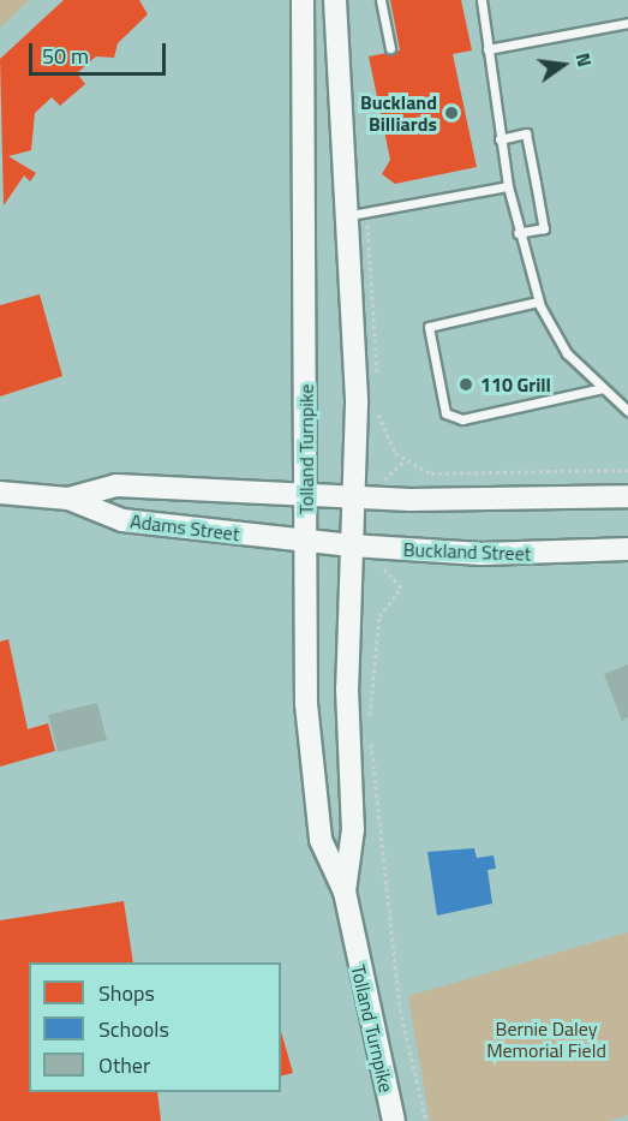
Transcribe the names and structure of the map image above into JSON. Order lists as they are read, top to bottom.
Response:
{
  "streets": {
    "main road": ["Tolland Turnpike", "Adams Street", "Buckland Street"]
  },
  "crossings": [
    ["Tolland Turnpike", "Adams Street"],
    ["Tolland Turnpike", "Buckland Street"],
    ["Adams Street", "Buckland Street"]
  ],
  "parks": ["Bernie Daley Memorial Field"],
  "places": ["Buckland Billiards", "110 Grill"],
  "legend": ["Shops", "Schools", "Other"],
  "scale_bar": "50 m",
  "north": "right"
}
